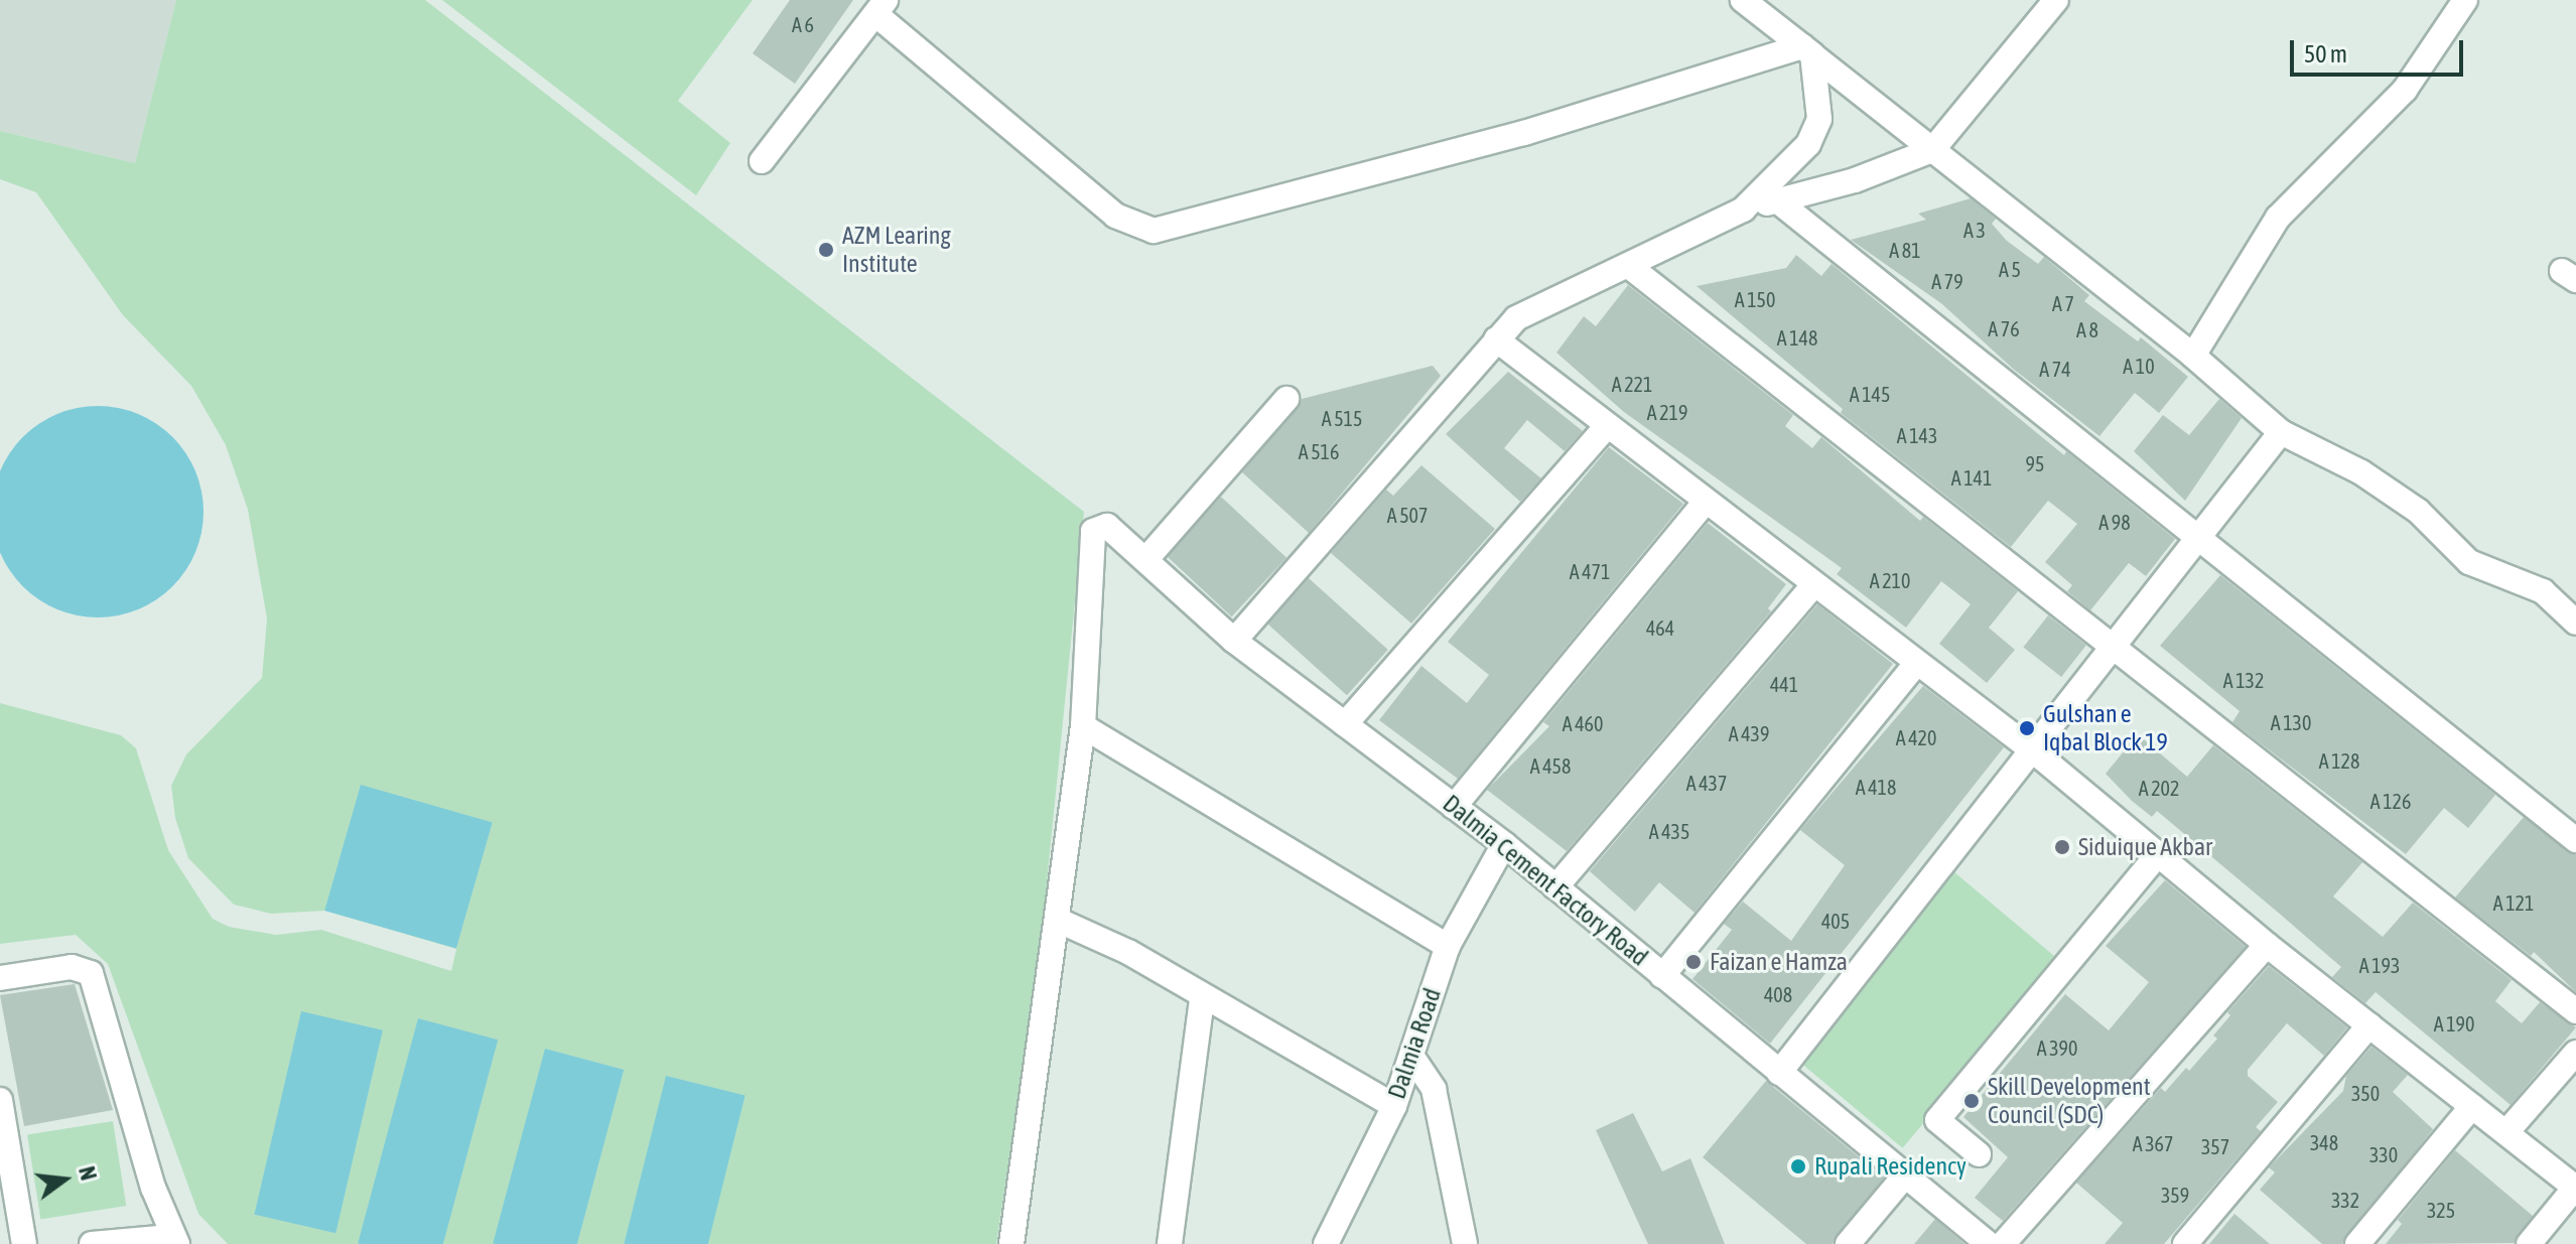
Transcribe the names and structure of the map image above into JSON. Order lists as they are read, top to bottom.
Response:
{
  "streets": {
    "street": ["Dalmia Cement Factory Road", "Dalmia Road"]
  },
  "crossings": [
    ["Dalmia Cement Factory Road", "Dalmia Road"]
  ],
  "places": [
    "AZM Learing Institute",
    "Gulshan e Iqbal Block 19",
    "Siduique Akbar",
    "Faizan e Hamza",
    "Skill Development Council (SDC)",
    "Rupali Residency"
  ],
  "house_numbers": [
    "A 6",
    "A 3",
    "A 81",
    "A 5",
    "A 79",
    "A 150",
    "A 7",
    "A 76",
    "A 8",
    "A 148",
    "A 10",
    "A 74",
    "A 221",
    "A 145",
    "A 219",
    "A 515",
    "A 143",
    "A 516",
    "95",
    "A 141",
    "A 507",
    "A 98",
    "A 471",
    "A 210",
    "464",
    "A 132",
    "441",
    "A 130",
    "A 460",
    "A 439",
    "A 420",
    "A 128",
    "A 458",
    "A 437",
    "A 418",
    "A 202",
    "A 126",
    "A 435",
    "A 121",
    "405",
    "A 193",
    "408",
    "A 190",
    "A 390",
    "350",
    "348",
    "A 367",
    "357",
    "330",
    "359",
    "332",
    "325"
  ],
  "scale_bar": "50 m",
  "north": "right"
}
